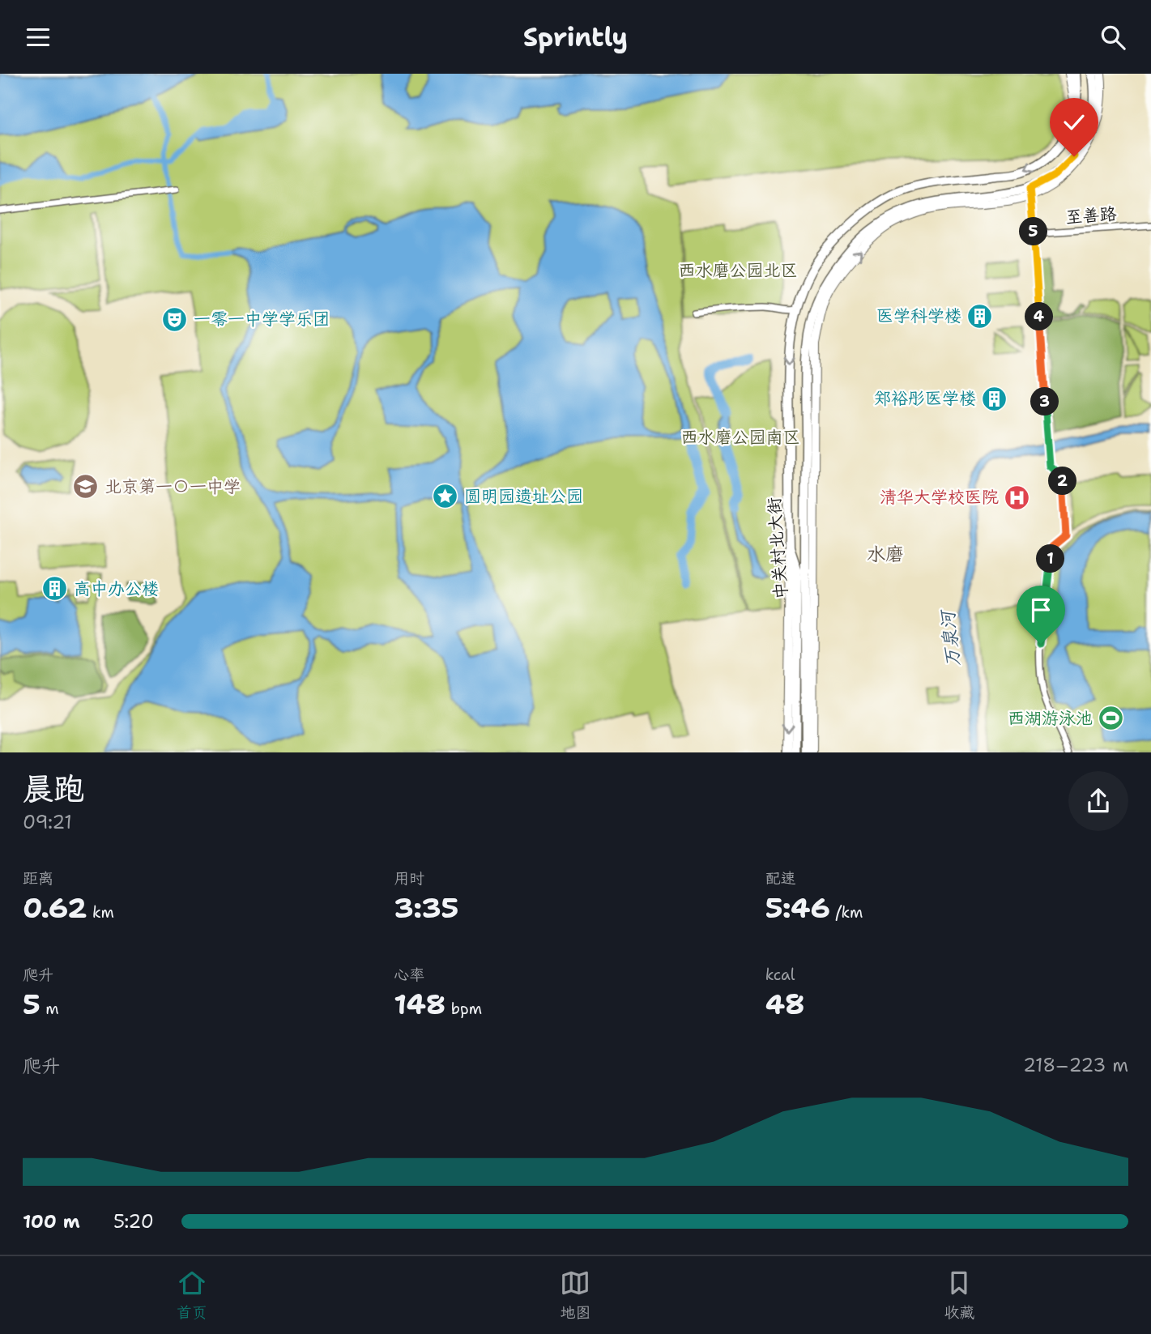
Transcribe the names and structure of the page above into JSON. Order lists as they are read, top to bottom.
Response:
{
  "streets": {
    "main road": ["中关村北大街"],
    "street": ["至善路"]
  },
  "districts": ["水磨"],
  "water": ["万泉河"],
  "parks": ["西水磨公园北区", "西水磨公园南区"],
  "places": {
    "building": ["医学科学楼", "郑裕彤医学楼", "高中办公楼"],
    "theatre": ["一零一中学学乐团"],
    "school or university": ["北京第一〇一中学"],
    "place": ["圆明园遗址公园"],
    "hospital": ["清华大学校医院"],
    "sports": ["西湖游泳池"]
  },
  "page": {
    "header": "Sprintly",
    "pins": [
      "5",
      "4",
      "3",
      "2",
      "1"
    ],
    "heading": ["晨跑", "09:21"],
    "stats": [
      ["距离", "0.62 km"],
      ["用时", "3:35"],
      ["配速", "5:46 /km"],
      ["爬升", "5 m"],
      ["心率", "148 bpm"],
      ["kcal", "48"]
    ],
    "chart": ["爬升", "218–223 m"],
    "list": [
      {
        "name": "100 m",
        "note": "5:20"
      }
    ],
    "tabs": ["首页", "地图", "收藏"]
  }
}
